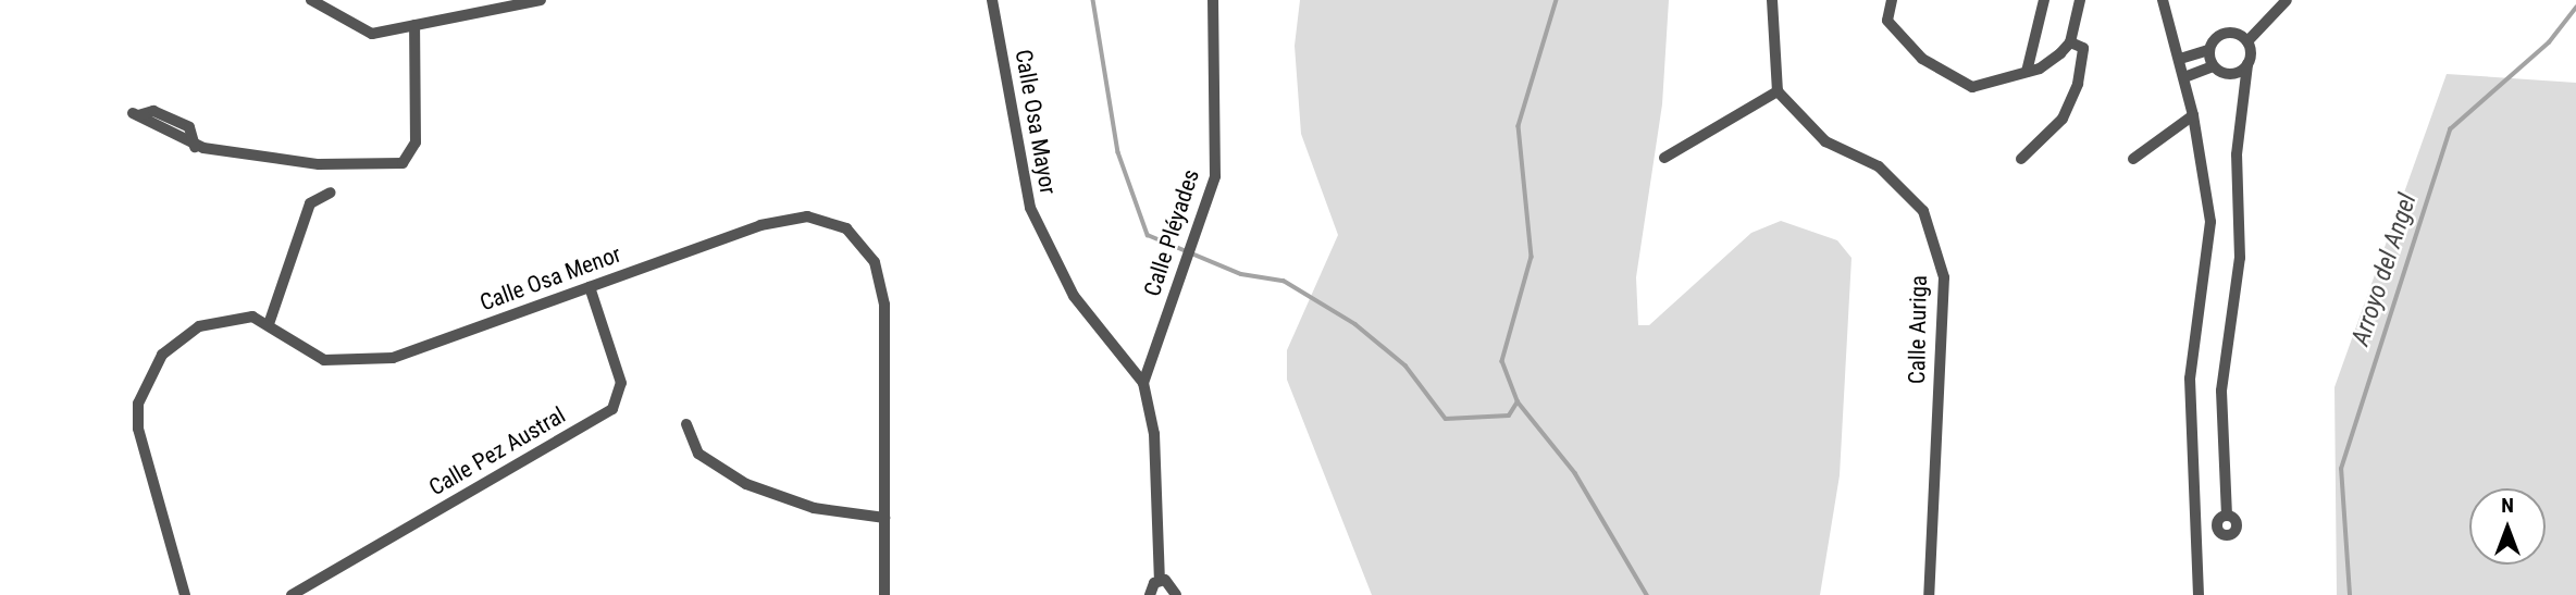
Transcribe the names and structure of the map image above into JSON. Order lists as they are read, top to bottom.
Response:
{
  "streets": {
    "street": [
      "Calle Osa Mayor",
      "Calle Pléyades",
      "Calle Osa Menor",
      "Calle Auriga",
      "Calle Pez Austral"
    ]
  },
  "crossings": [
    ["Calle Osa Mayor", "Calle Pléyades"],
    ["Calle Osa Menor", "Calle Pez Austral"]
  ],
  "water": ["Arroyo del Angel"],
  "north": "top"
}
